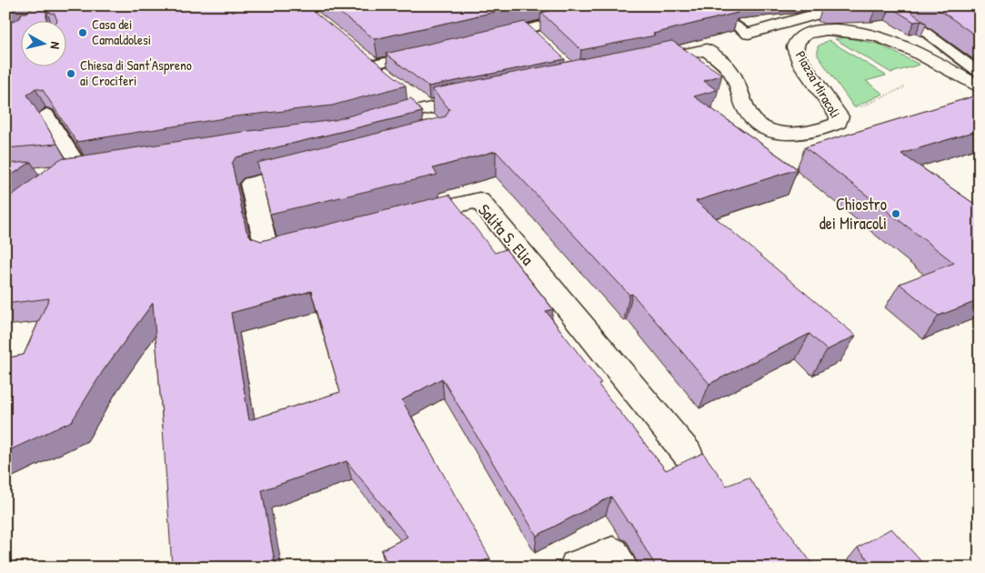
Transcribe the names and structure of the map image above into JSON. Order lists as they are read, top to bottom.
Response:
{
  "streets": {
    "street": ["Piazza Miracoli", "Salita S. Elia"]
  },
  "places": ["Casa dei Camaldolesi", "Chiesa di Sant'Aspreno ai Crociferi", "Chiostro dei Miracoli"],
  "north": "right"
}
